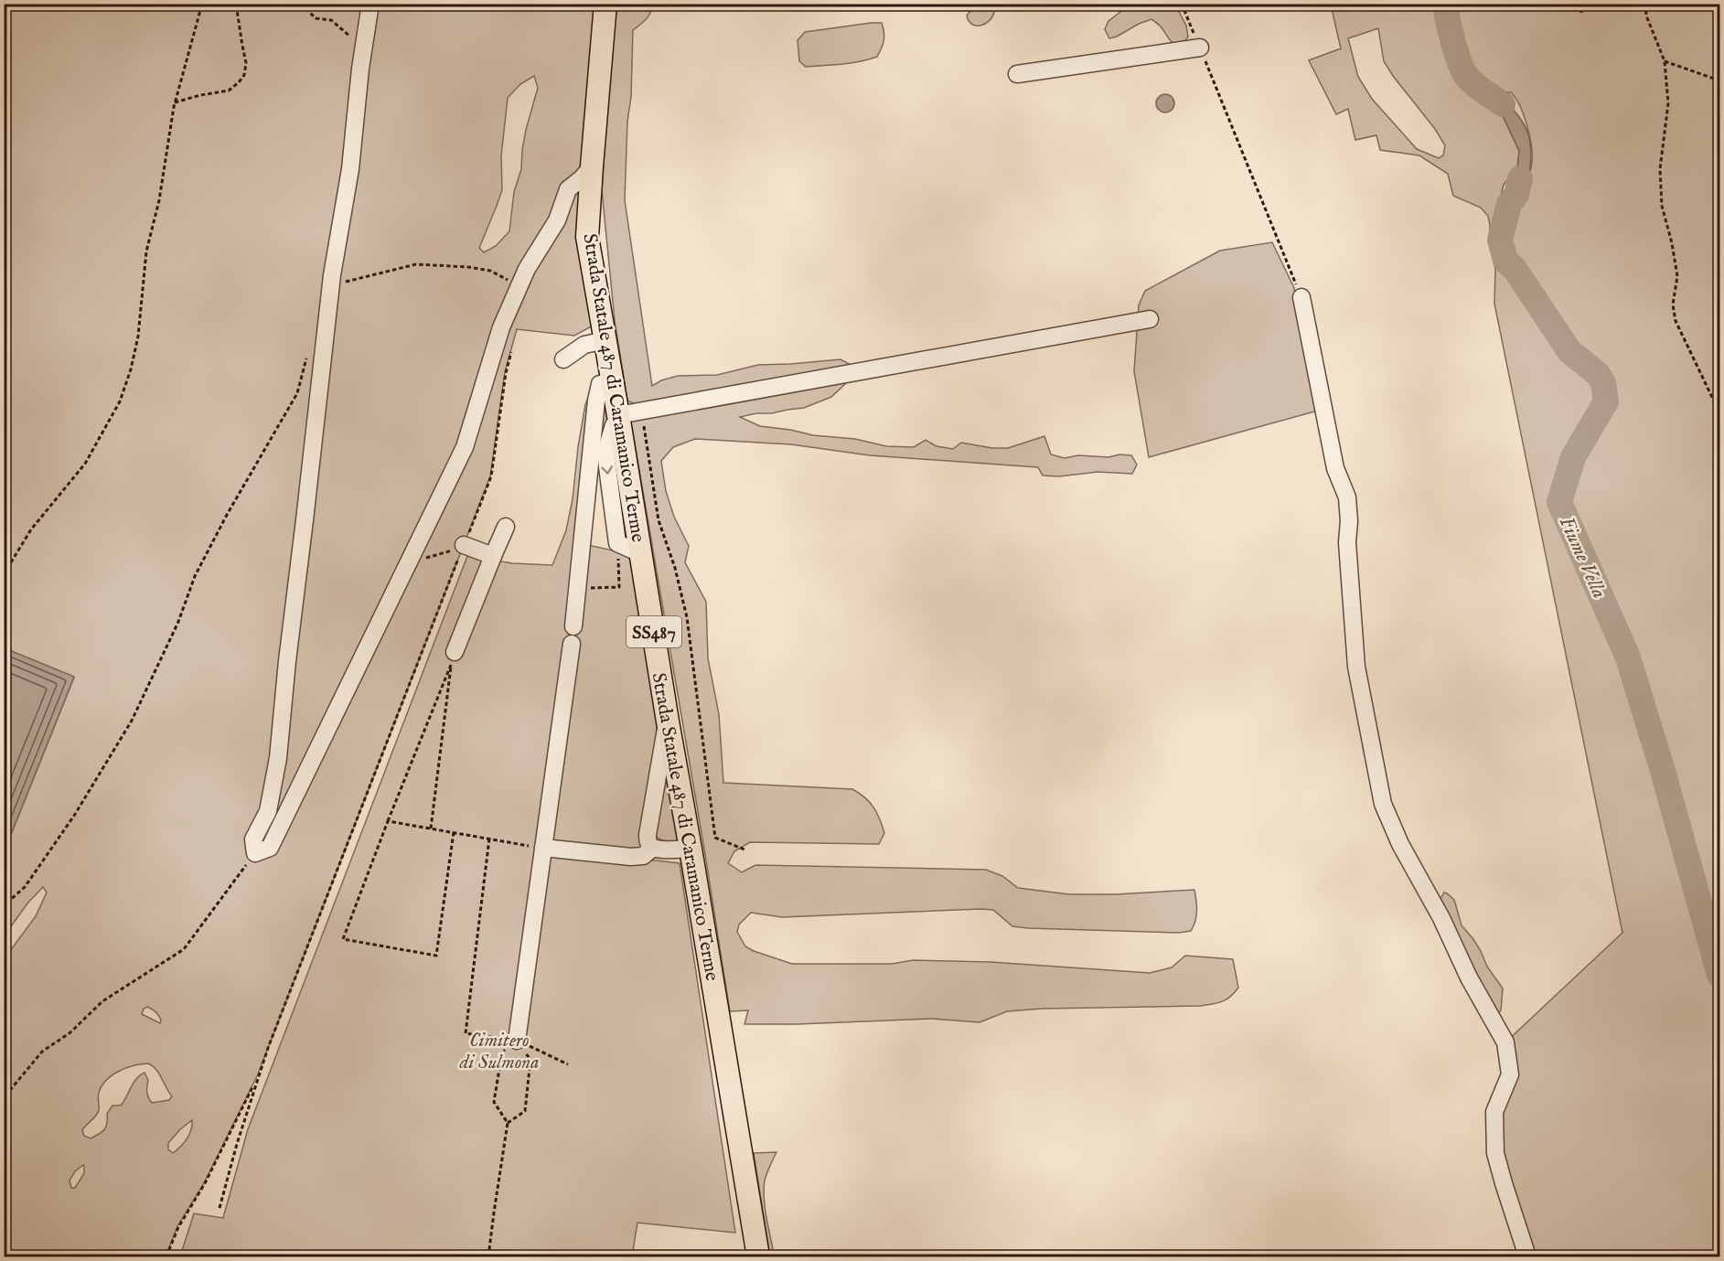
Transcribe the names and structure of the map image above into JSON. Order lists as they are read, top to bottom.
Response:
{
  "streets": {
    "main road": ["Strada Statale 487 di Caramanico Terme", "SS487"]
  },
  "water": ["Fiume Vella"],
  "parks": ["Cimitero di Sulmona"]
}
